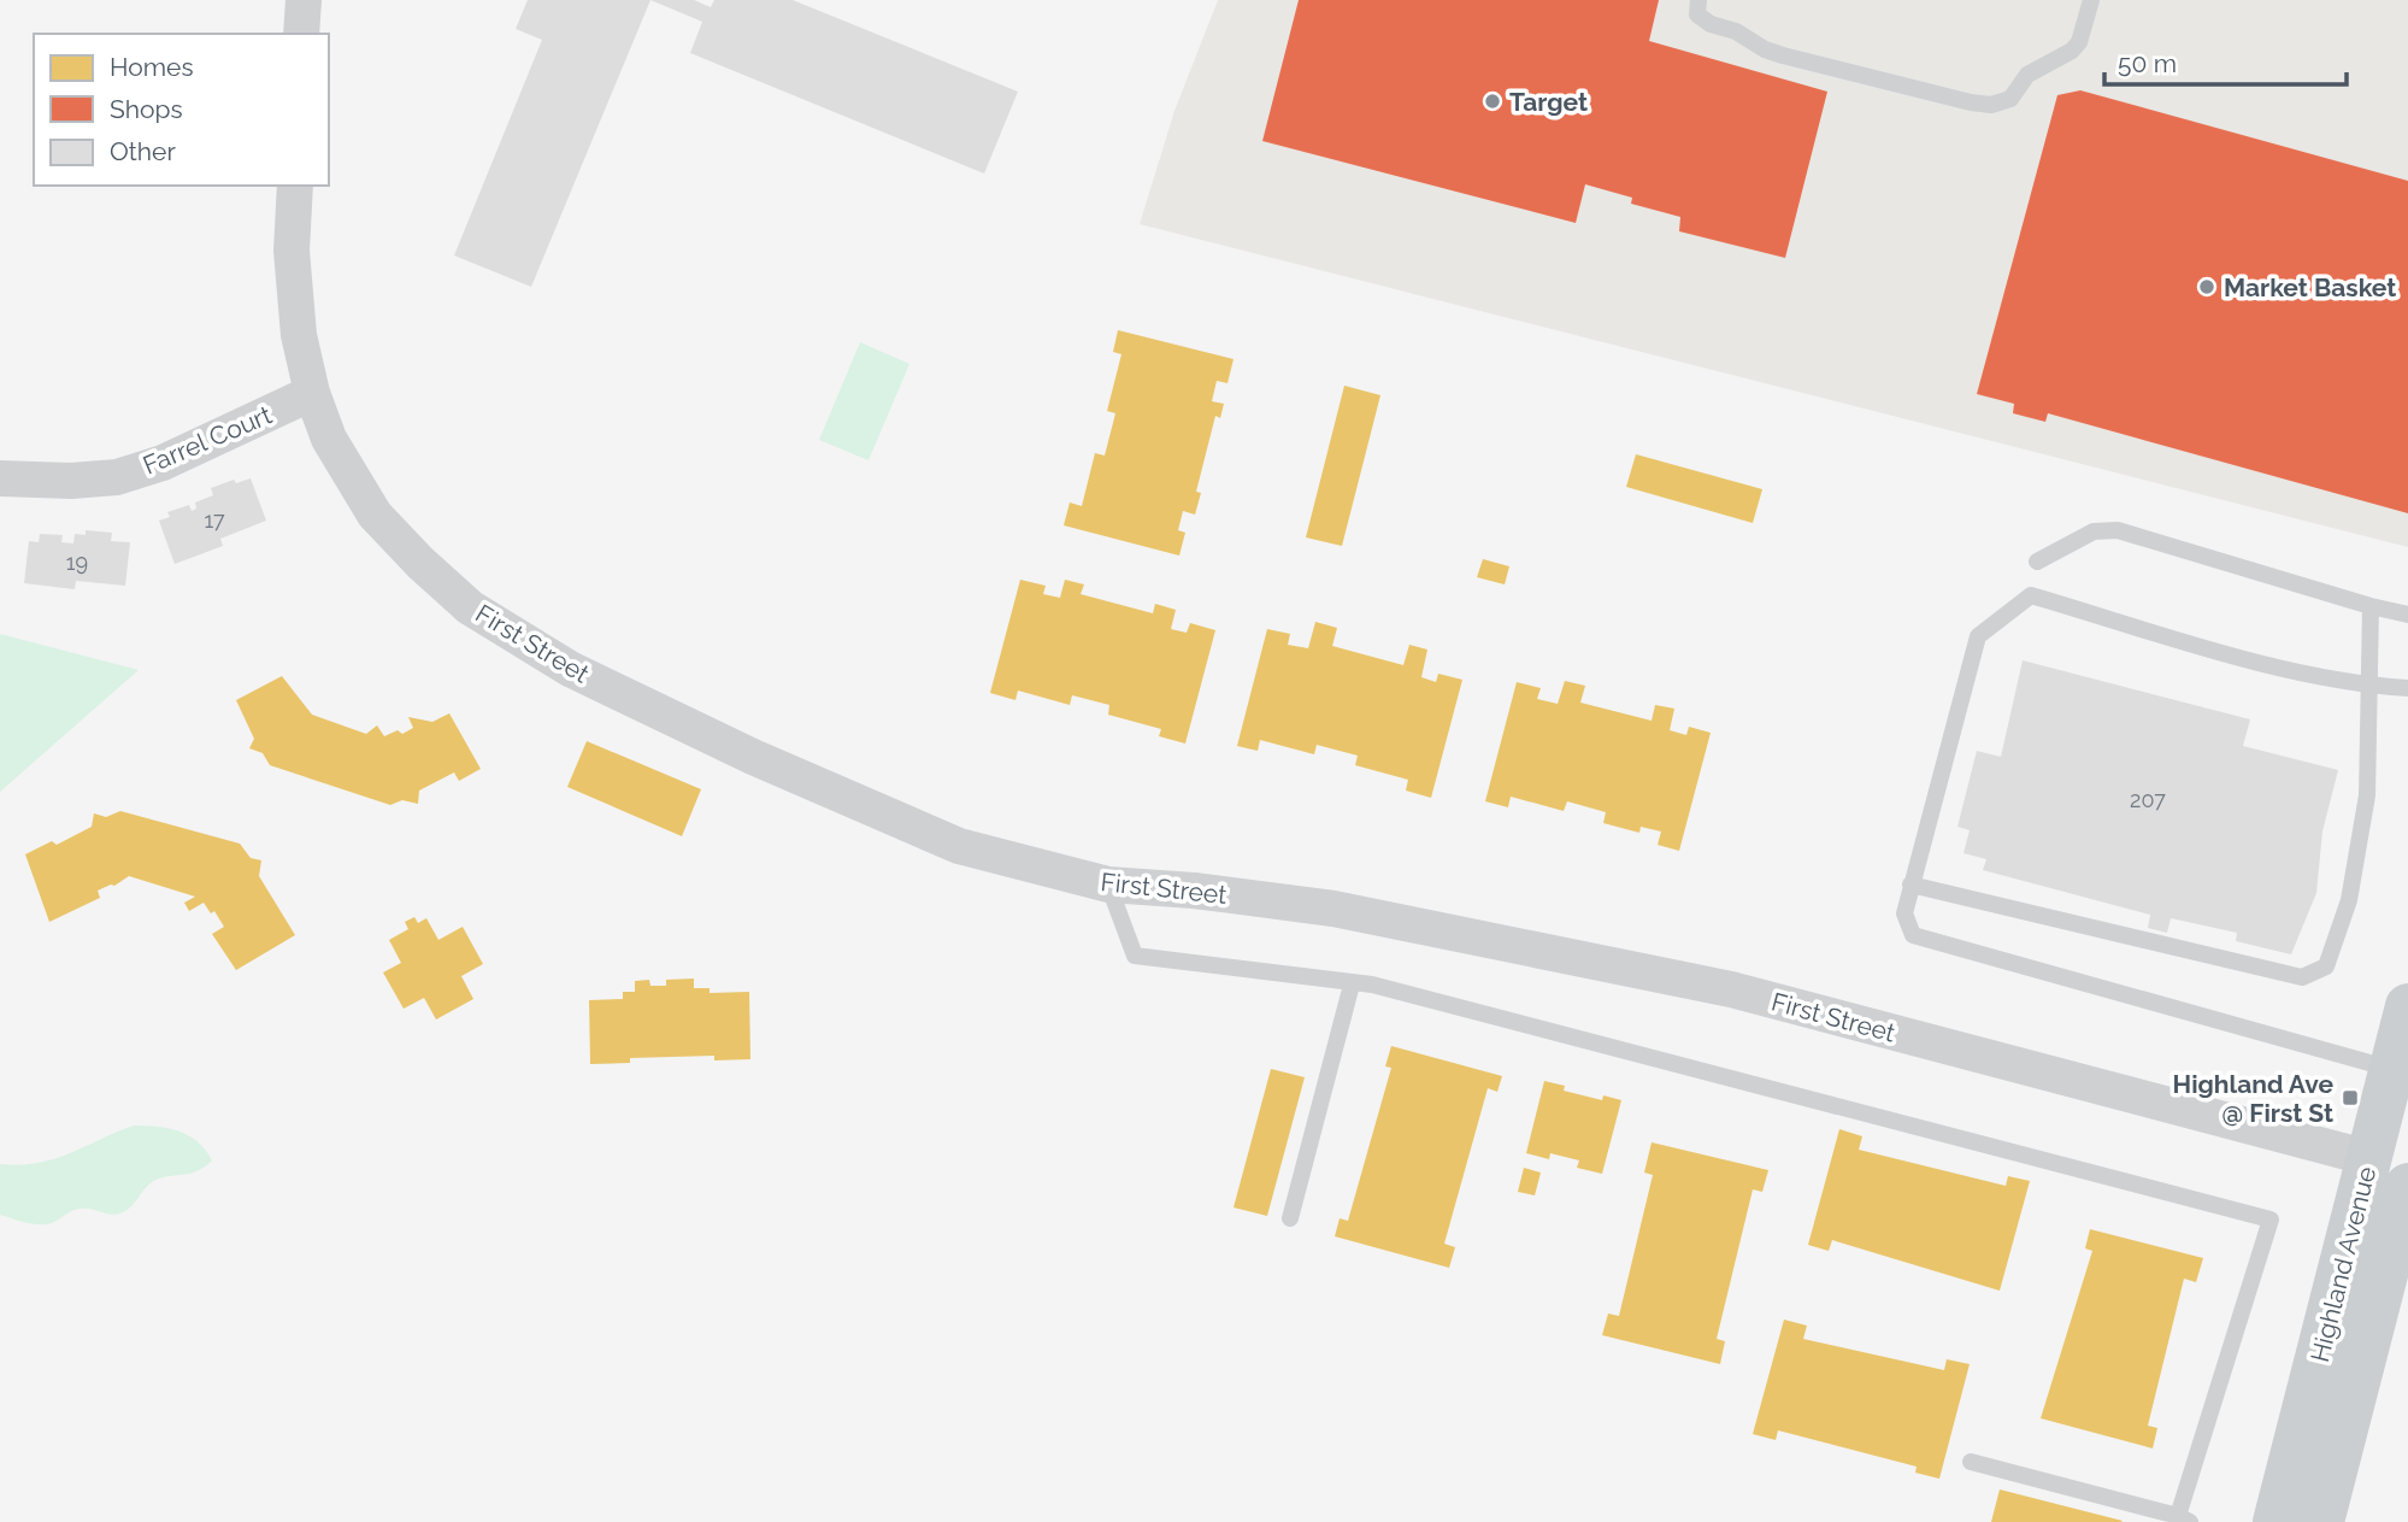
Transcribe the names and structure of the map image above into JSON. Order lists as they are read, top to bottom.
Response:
{
  "streets": {
    "main road": ["Highland Avenue"],
    "street": ["Farrel Court", "First Street"]
  },
  "crossings": [
    ["Farrel Court", "First Street"],
    ["First Street", "Highland Avenue"]
  ],
  "places": {
    "other": ["Target", "Market Basket"],
    "transit": ["Highland Ave @ First St"]
  },
  "house_numbers": ["17", "19", "207"],
  "legend": ["Homes", "Shops", "Other"],
  "scale_bar": "50 m"
}
